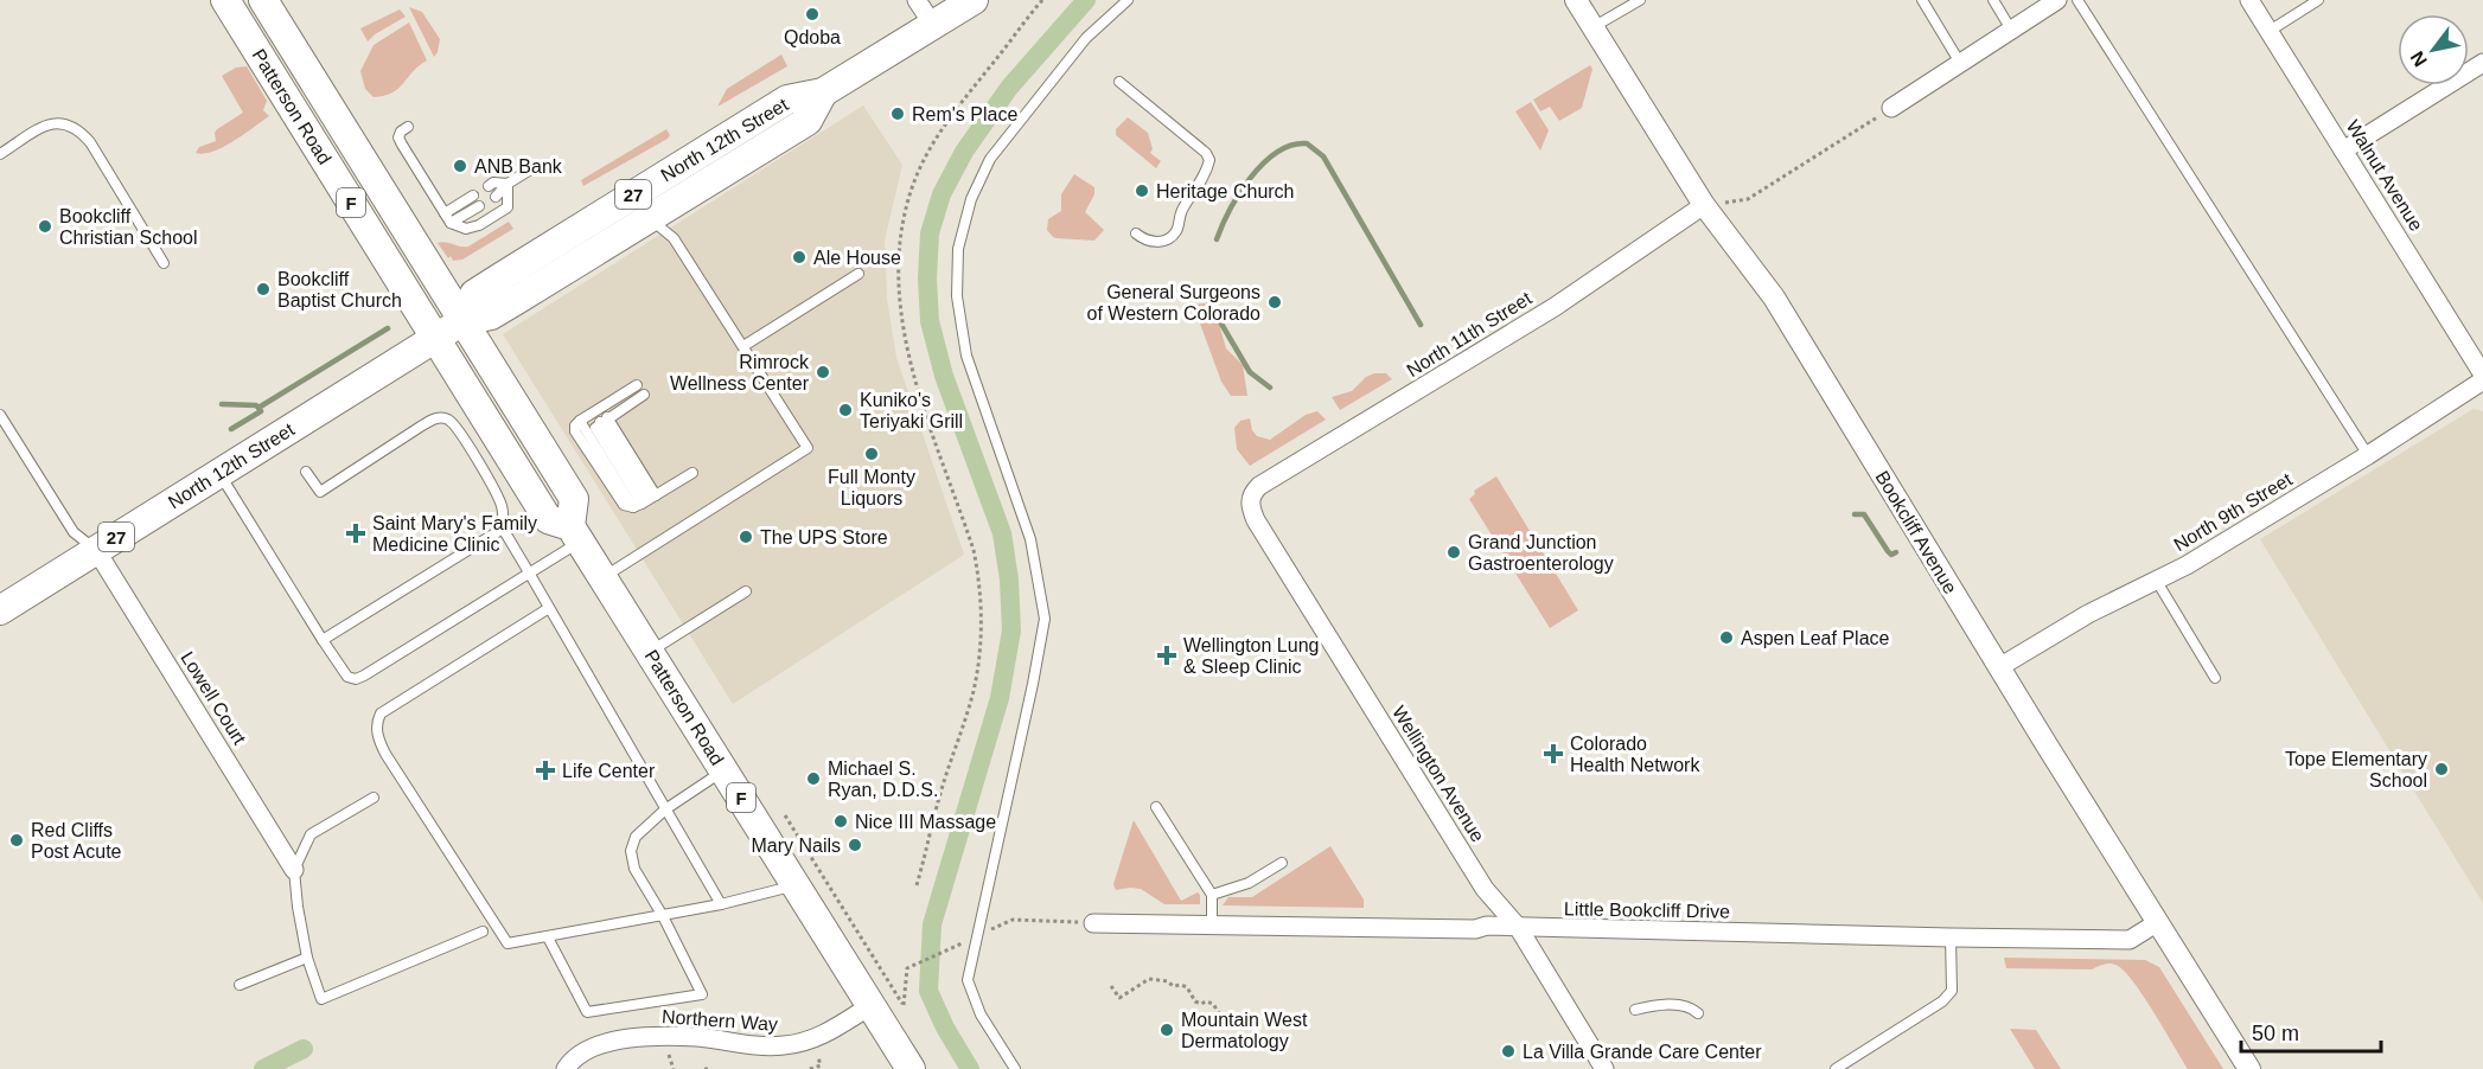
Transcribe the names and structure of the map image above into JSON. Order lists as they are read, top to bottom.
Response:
{
  "streets": {
    "main road": [
      "Patterson Road",
      "North 12th Street",
      "27",
      "F"
    ],
    "street": [
      "Walnut Avenue",
      "North 11th Street",
      "North 9th Street",
      "Bookcliff Avenue",
      "Lowell Court",
      "Wellington Avenue",
      "Little Bookcliff Drive",
      "Northern Way"
    ]
  },
  "crossings": [
    ["Patterson Road", "North 12th Street"],
    ["Patterson Road", "Northern Way"],
    ["North 12th Street", "Lowell Court"],
    ["North 11th Street", "Bookcliff Avenue"],
    ["North 11th Street", "Wellington Avenue"],
    ["North 9th Street", "Bookcliff Avenue"],
    ["Bookcliff Avenue", "Little Bookcliff Drive"],
    ["Wellington Avenue", "Little Bookcliff Drive"]
  ],
  "places": {
    "other": [
      "Qdoba",
      "Rem's Place",
      "ANB Bank",
      "Heritage Church",
      "Bookcliff Christian School",
      "Ale House",
      "Bookcliff Baptist Church",
      "General Surgeons of Western Colorado",
      "Rimrock Wellness Center",
      "Kuniko's Teriyaki Grill",
      "Full Monty Liquors",
      "The UPS Store",
      "Grand Junction Gastroenterology",
      "Aspen Leaf Place",
      "Tope Elementary School",
      "Michael S. Ryan, D.D.S.",
      "Nice III Massage",
      "Red Cliffs Post Acute",
      "Mary Nails",
      "Mountain West Dermatology",
      "La Villa Grande Care Center"
    ],
    "health": [
      "Saint Mary's Family Medicine Clinic",
      "Wellington Lung & Sleep Clinic",
      "Colorado Health Network",
      "Life Center"
    ]
  },
  "scale_bar": "50 m",
  "north": "bottom left"
}
